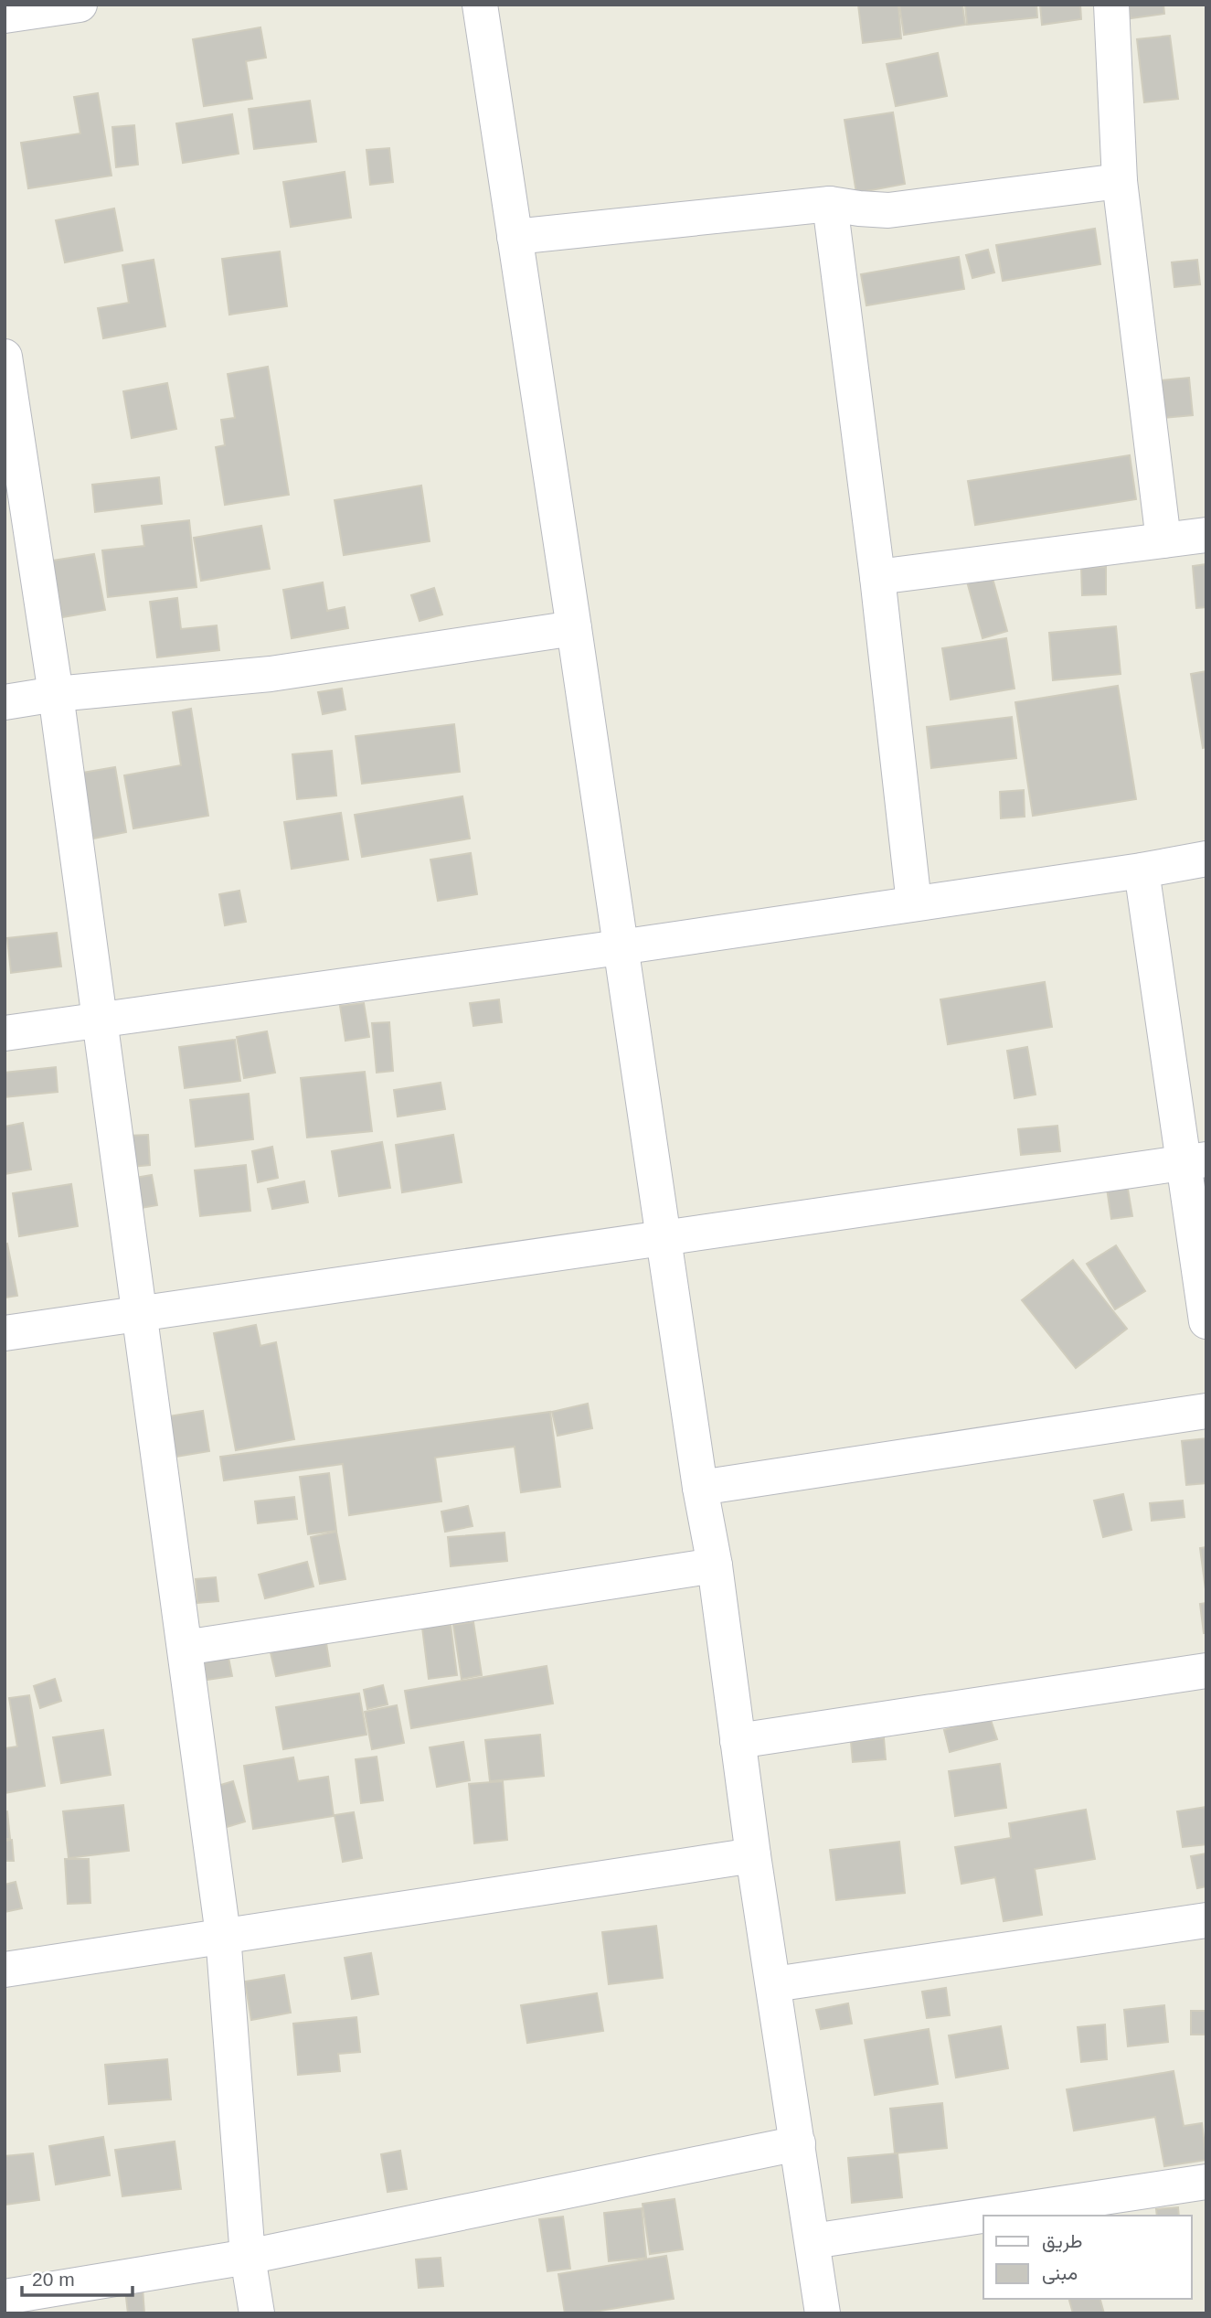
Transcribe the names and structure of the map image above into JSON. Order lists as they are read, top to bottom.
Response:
{
  "legend": ["طريق", "مبنى"],
  "scale_bar": "20 m"
}
